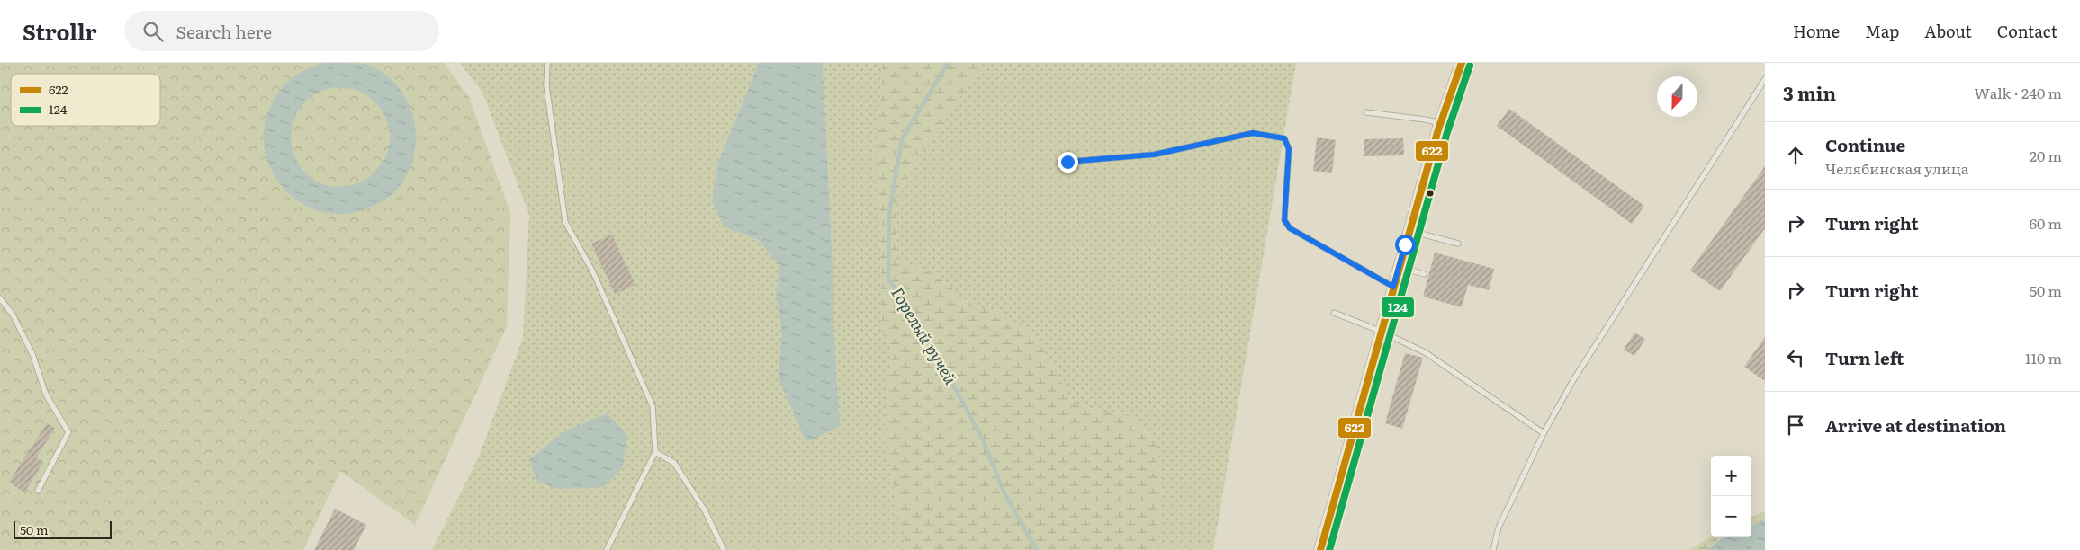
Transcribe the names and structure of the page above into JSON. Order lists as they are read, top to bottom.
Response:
{
  "water": ["Горелый ручей"],
  "lines": ["transit line 622", "transit line 124"],
  "legend": ["622", "124"],
  "scale_bar": "50 m",
  "north": "bottom",
  "page": {
    "header": "Strollr",
    "search": "Search here",
    "nav": [
      "Home",
      "Map",
      "About",
      "Contact"
    ],
    "heading": ["3 min", "Walk · 240 m"],
    "list": [
      ["Continue", "Челябинская улица", "20 m"],
      ["Turn right", "60 m"],
      ["Turn right", "50 m"],
      ["Turn left", "110 m"],
      "Arrive at destination"
    ],
    "map_buttons": ["+", "−"],
    "scale": "50 m"
  }
}
